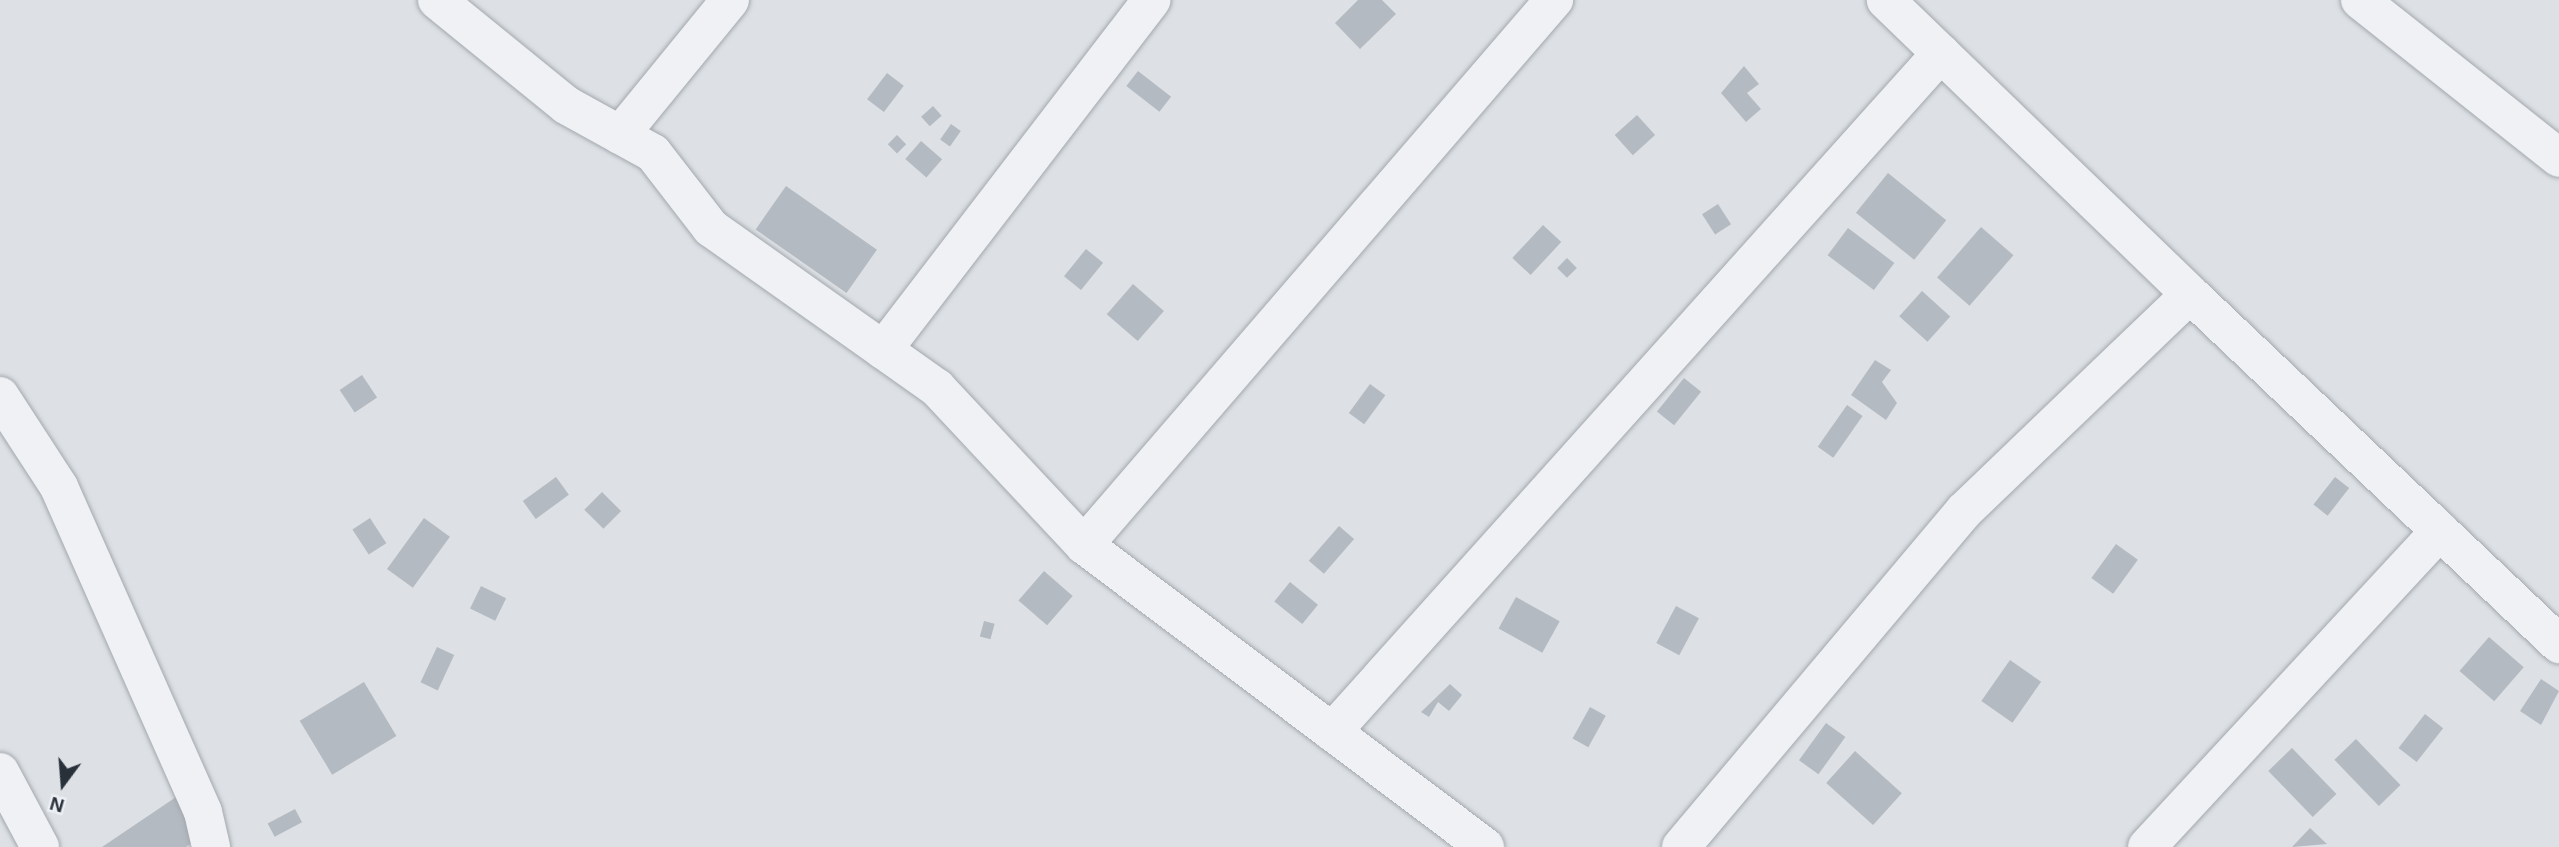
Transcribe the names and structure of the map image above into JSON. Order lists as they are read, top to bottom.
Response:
{
  "north": "bottom"
}
